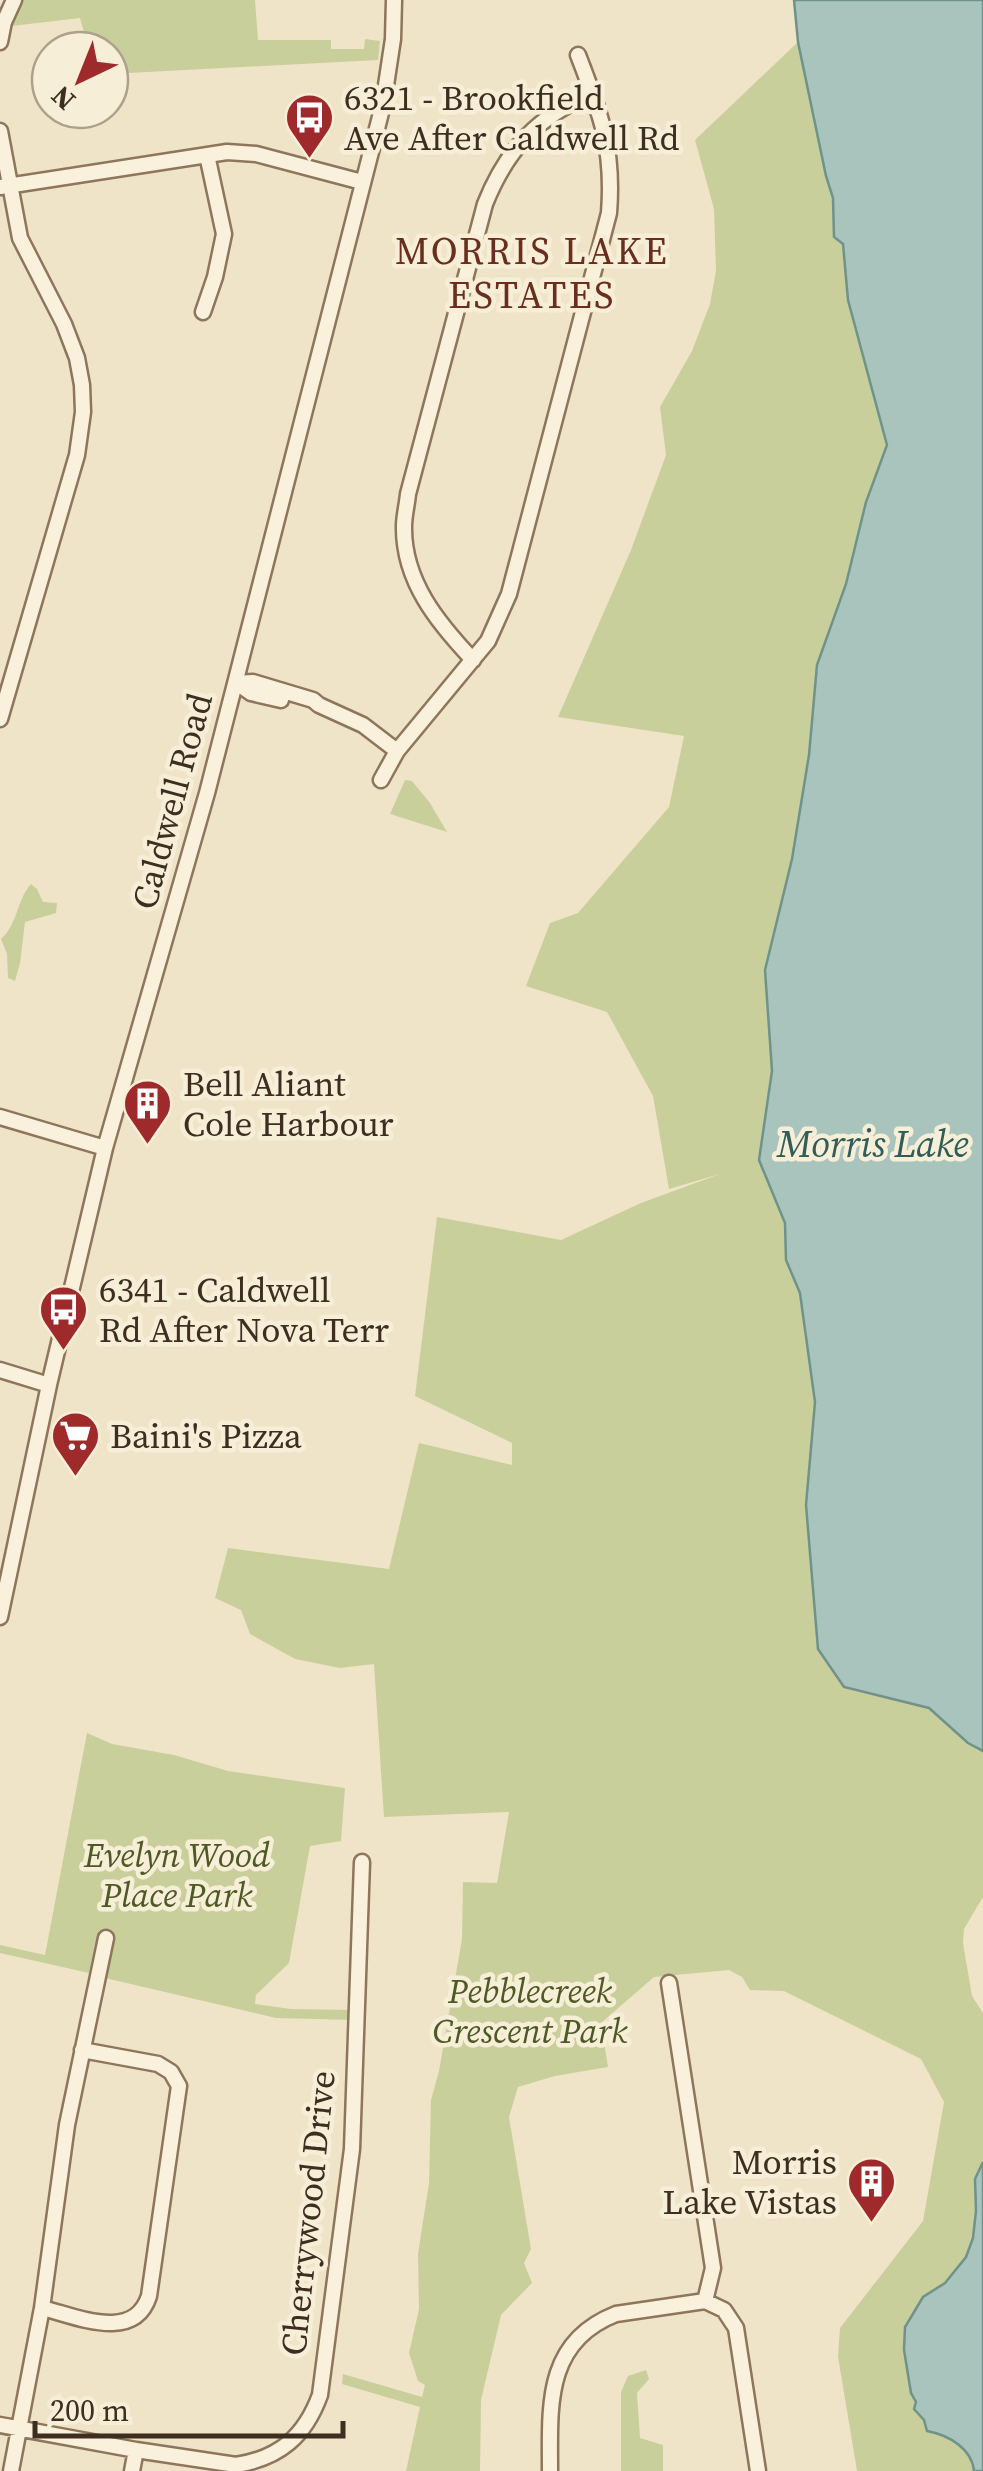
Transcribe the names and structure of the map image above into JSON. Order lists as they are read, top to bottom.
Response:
{
  "streets": {
    "street": ["Caldwell Road", "Cherrywood Drive"]
  },
  "districts": ["MORRIS LAKE ESTATES"],
  "water": ["Morris Lake"],
  "parks": ["Evelyn Wood Place Park", "Pebblecreek Crescent Park"],
  "places": {
    "bus stop": ["6321 - Brookfield Ave After Caldwell Rd", "6341 - Caldwell Rd After Nova Terr"],
    "building": ["Bell Aliant Cole Harbour", "Morris Lake Vistas"],
    "supermarket": ["Baini's Pizza"]
  },
  "scale_bar": "200 m",
  "north": "bottom left"
}
